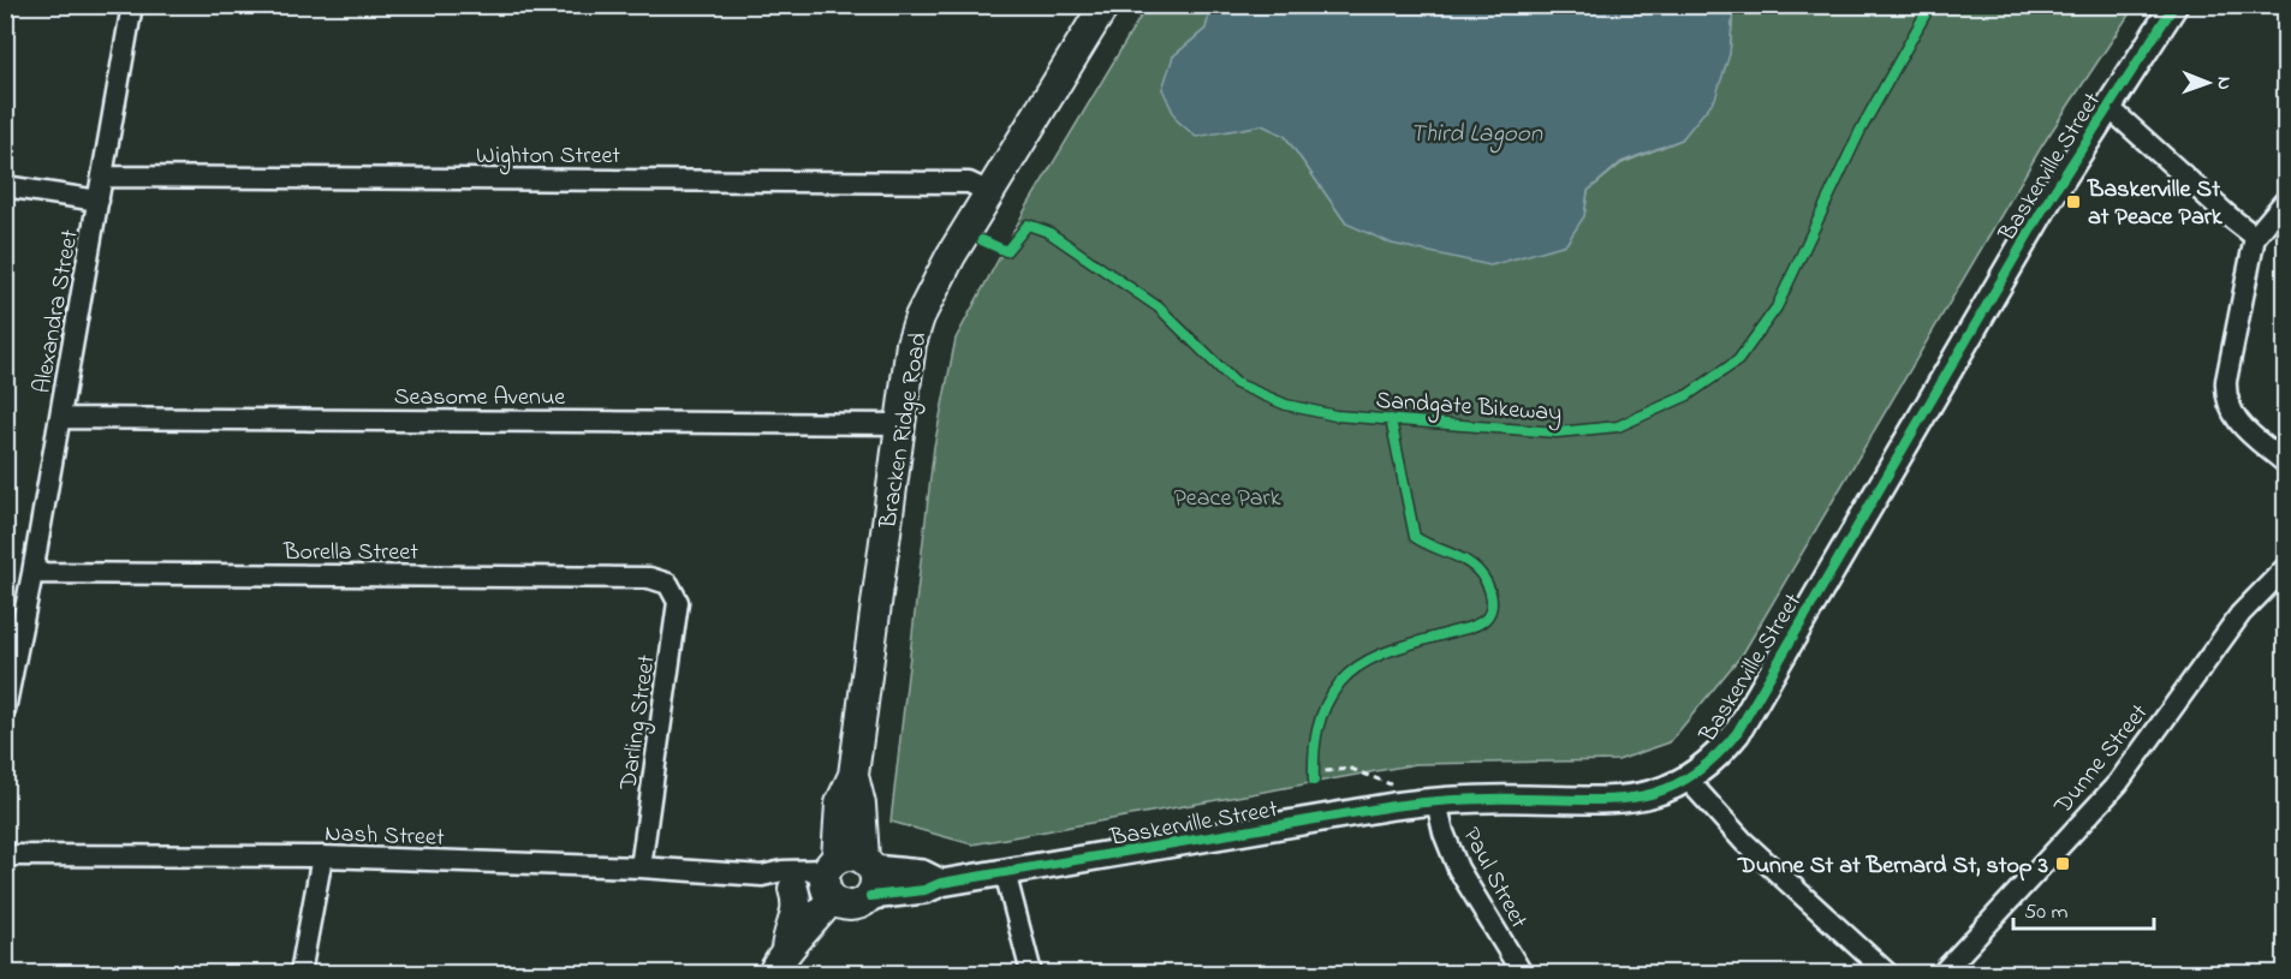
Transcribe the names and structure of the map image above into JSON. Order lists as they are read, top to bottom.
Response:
{
  "streets": {
    "main road": ["Bracken Ridge Road"],
    "street": [
      "Wighton Street",
      "Baskerville Street",
      "Alexandra Street",
      "Seasome Avenue",
      "Borella Street",
      "Darling Street",
      "Dunne Street",
      "Nash Street",
      "Paul Street"
    ],
    "cycle path": ["Sandgate Bikeway"]
  },
  "crossings": [
    ["Wighton Street", "Alexandra Street"],
    ["Wighton Street", "Bracken Ridge Road"],
    ["Baskerville Street", "Bracken Ridge Road"],
    ["Baskerville Street", "Nash Street"],
    ["Baskerville Street", "Paul Street"],
    ["Alexandra Street", "Seasome Avenue"],
    ["Alexandra Street", "Borella Street"],
    ["Seasome Avenue", "Bracken Ridge Road"],
    ["Bracken Ridge Road", "Nash Street"],
    ["Borella Street", "Darling Street"],
    ["Darling Street", "Nash Street"]
  ],
  "water": ["Third Lagoon"],
  "parks": ["Peace Park"],
  "places": {
    "transit": ["Baskerville St at Peace Park", "Dunne St at Bernard St, stop 3"]
  },
  "scale_bar": "50 m",
  "north": "right"
}
